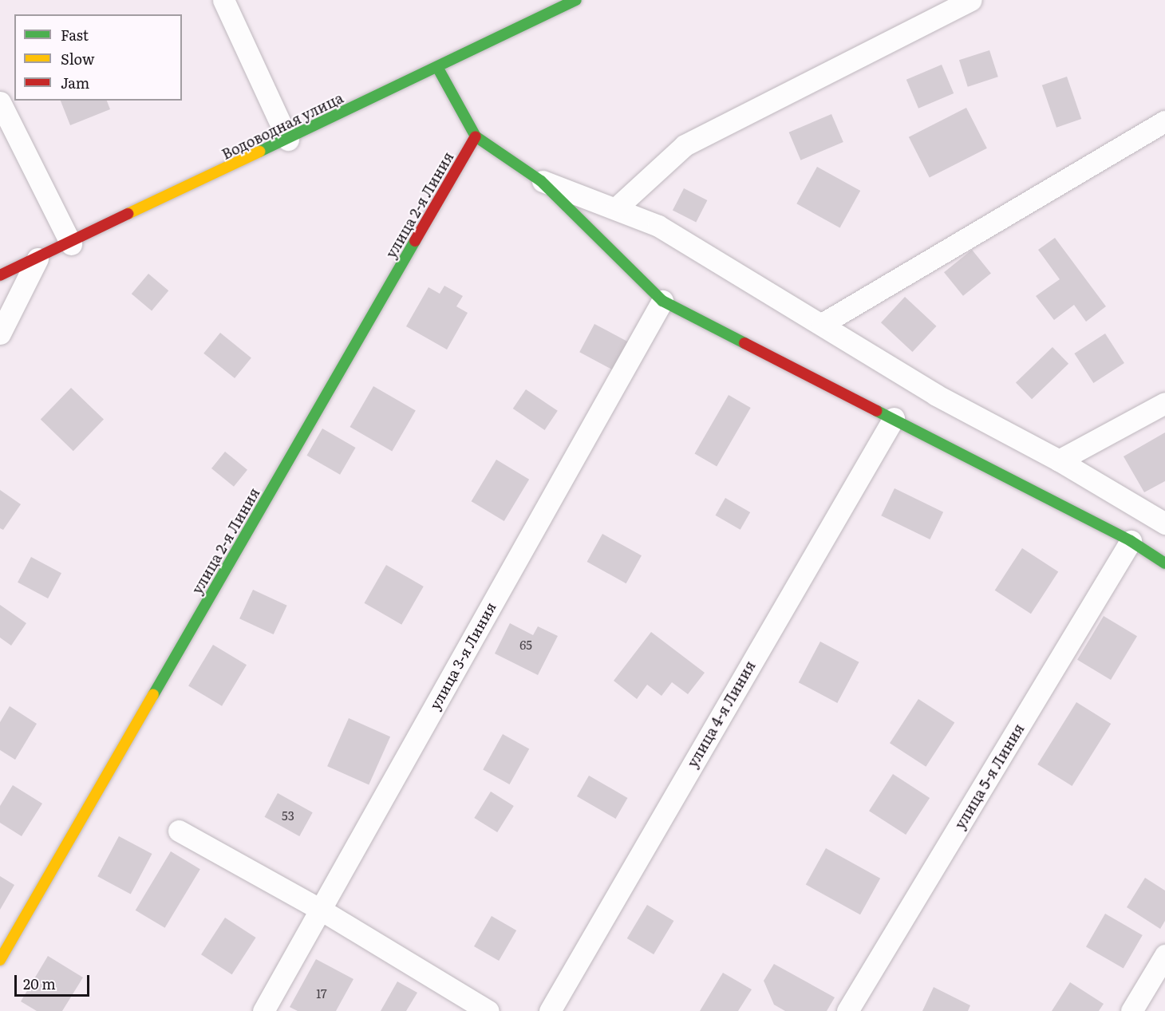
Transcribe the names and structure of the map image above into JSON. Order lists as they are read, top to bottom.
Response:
{
  "streets": {
    "street": [
      "Водоводная улица",
      "улица 2-я Линия",
      "улица 3-я Линия",
      "улица 4-я Линия",
      "улица 5-я Линия"
    ]
  },
  "house_numbers": ["65", "53", "17"],
  "legend": ["Fast", "Slow", "Jam"],
  "scale_bar": "20 m"
}
